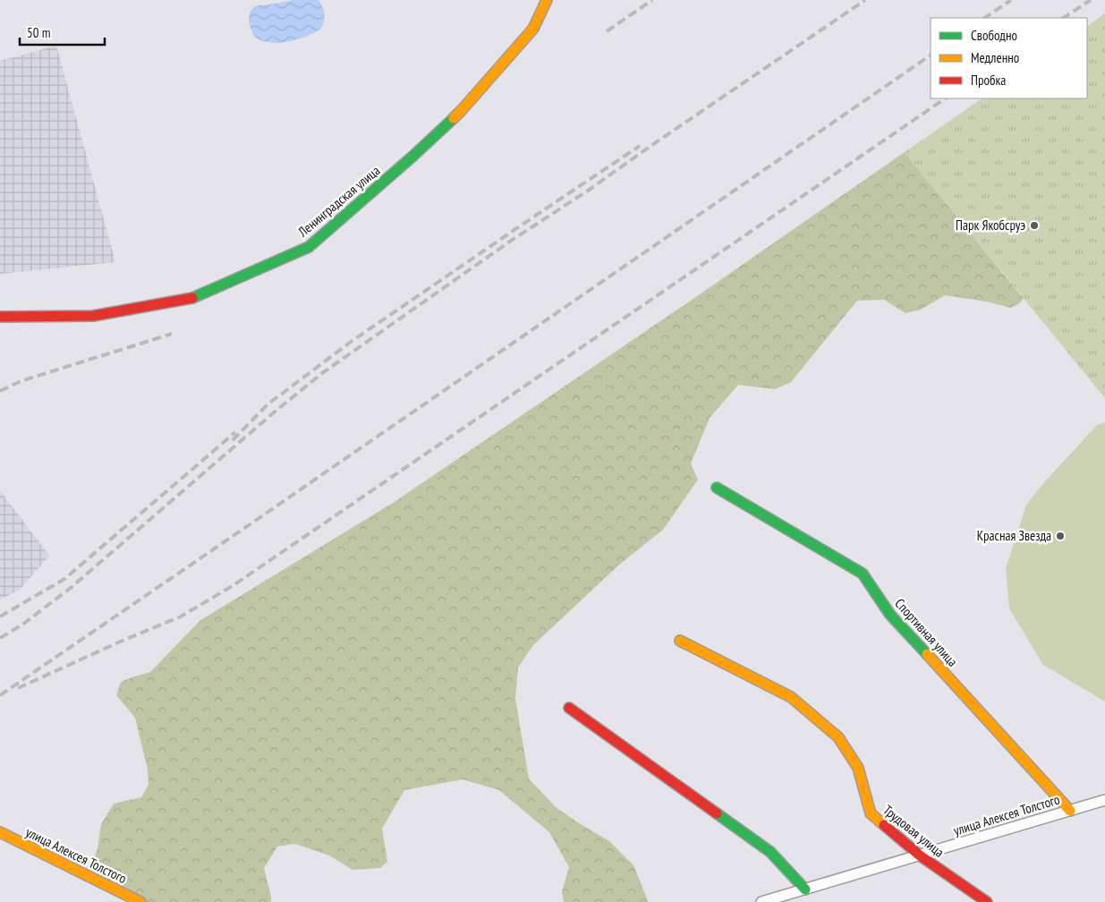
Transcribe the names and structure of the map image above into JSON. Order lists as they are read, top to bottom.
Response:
{
  "streets": {
    "street": [
      "Ленинградская улица",
      "Спортивная улица",
      "улица Алексея Толстого",
      "Трудовая улица"
    ]
  },
  "crossings": [
    ["Спортивная улица", "улица Алексея Толстого"],
    ["улица Алексея Толстого", "Трудовая улица"]
  ],
  "places": ["Парк Якобсруэ", "Красная Звезда"],
  "legend": ["Свободно", "Медленно", "Пробка"],
  "scale_bar": "50 m"
}
